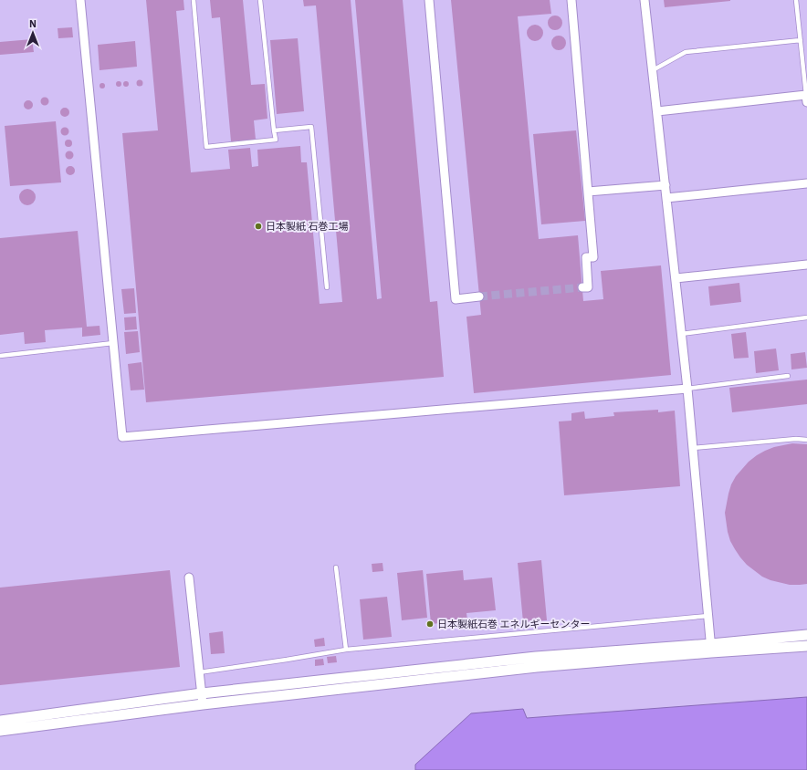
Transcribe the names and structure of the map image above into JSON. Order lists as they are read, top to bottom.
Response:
{
  "places": ["日本製紙 石巻工場", "日本製紙石巻 エネルギーセンター"],
  "north": "top"
}
